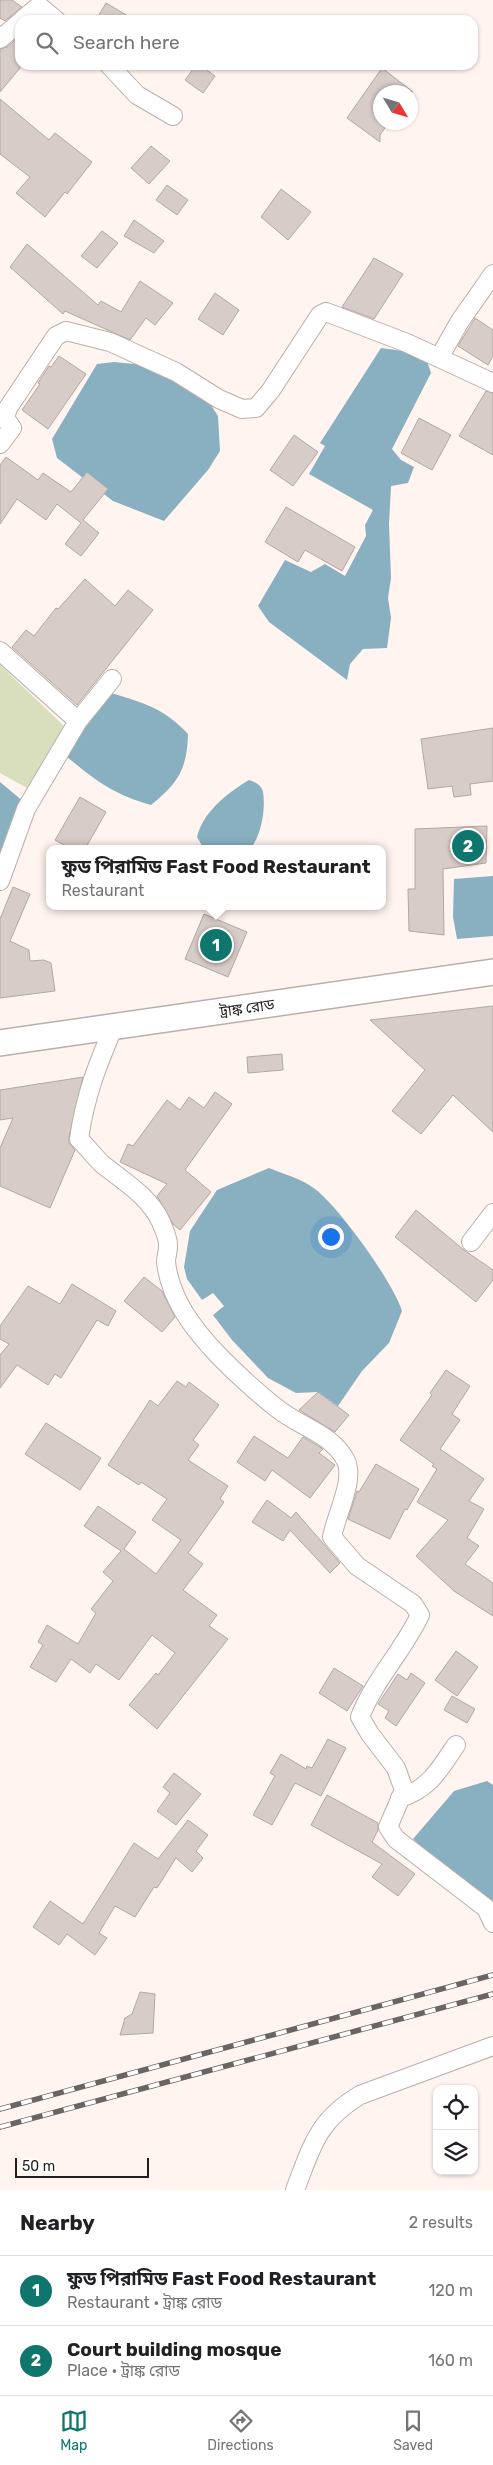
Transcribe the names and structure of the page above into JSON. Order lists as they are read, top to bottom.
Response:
{
  "streets": {
    "main road": ["ট্রাঙ্ক রোড"]
  },
  "scale_bar": "50 m",
  "north": "bottom right",
  "page": {
    "search": "Search here",
    "pins": ["2", "1"],
    "popup": ["ফুড পিরামিড Fast Food Restaurant", "Restaurant"],
    "scale": "50 m",
    "heading": ["Nearby", "2 results"],
    "list": [
      {
        "mark": "1",
        "name": "ফুড পিরামিড Fast Food Restaurant",
        "note": "Restaurant · ট্রাঙ্ক রোড",
        "value": "120 m"
      },
      {
        "mark": "2",
        "name": "Court building mosque",
        "note": "Place · ট্রাঙ্ক রোড",
        "value": "160 m"
      }
    ],
    "nav": ["Map", "Directions", "Saved"]
  }
}
